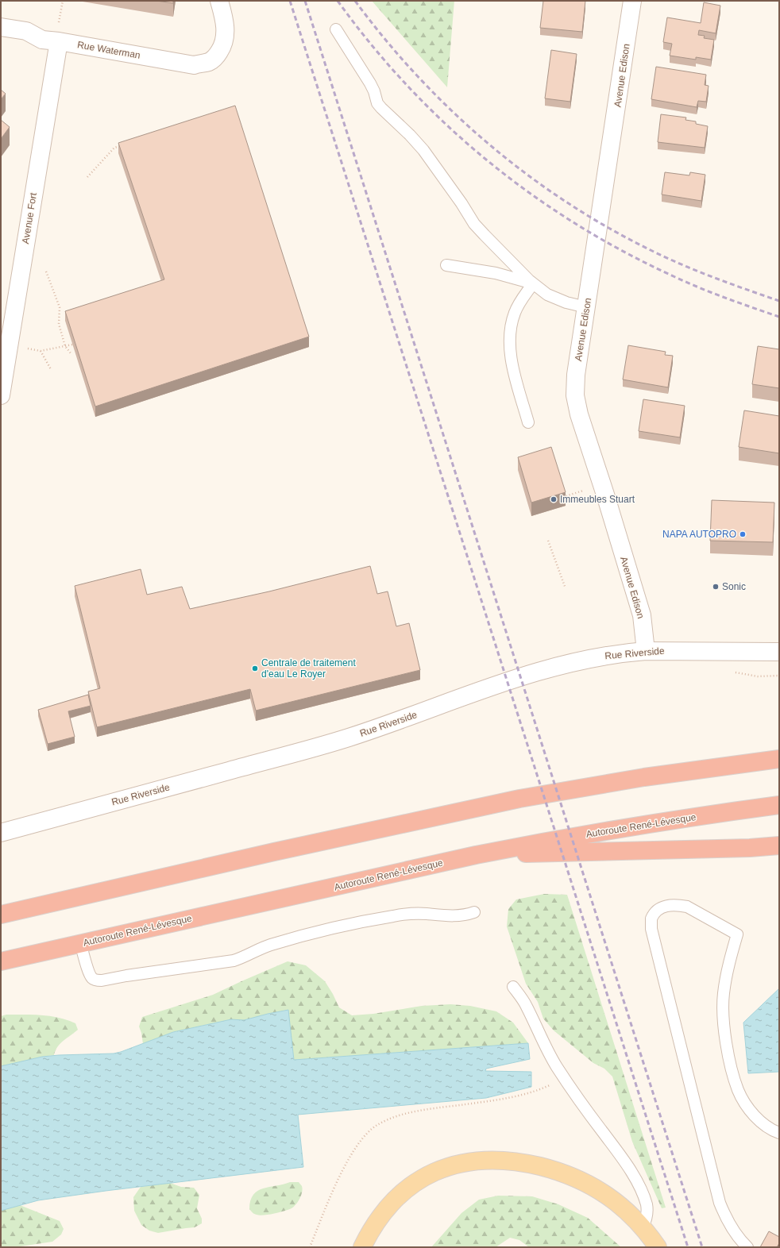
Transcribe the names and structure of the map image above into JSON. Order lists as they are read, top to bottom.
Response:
{
  "streets": {
    "highway": ["Autoroute René-Lévesque"],
    "street": [
      "Rue Waterman",
      "Avenue Edison",
      "Avenue Fort",
      "Rue Riverside"
    ]
  },
  "crossings": [
    ["Rue Waterman", "Avenue Fort"],
    ["Avenue Edison", "Rue Riverside"]
  ],
  "places": [
    "Immeubles Stuart",
    "NAPA AUTOPRO",
    "Sonic",
    "Centrale de traitement d'eau Le Royer"
  ]
}
